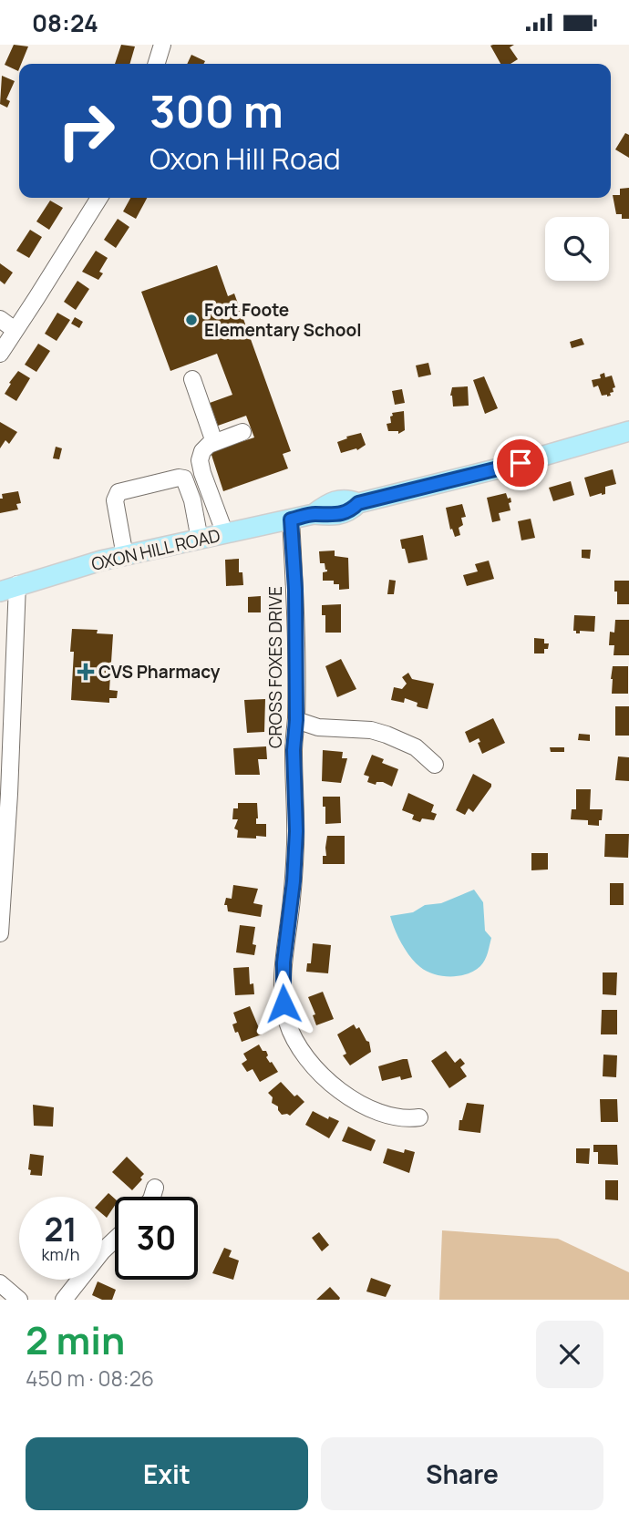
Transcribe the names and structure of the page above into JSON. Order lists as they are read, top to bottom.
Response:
{
  "streets": {
    "main road": ["OXON HILL ROAD"],
    "street": ["CROSS FOXES DRIVE"]
  },
  "crossings": [
    ["OXON HILL ROAD", "CROSS FOXES DRIVE"]
  ],
  "places": {
    "other": ["Fort Foote Elementary School"],
    "health": ["CVS Pharmacy"]
  },
  "page": {
    "status": "08:24",
    "turn": ["300 m", "Oxon Hill Road"],
    "speed": "21 km/h",
    "limit": "30",
    "heading": ["2 min", "450 m · 08:26"],
    "buttons": ["Exit", "Share"]
  }
}
